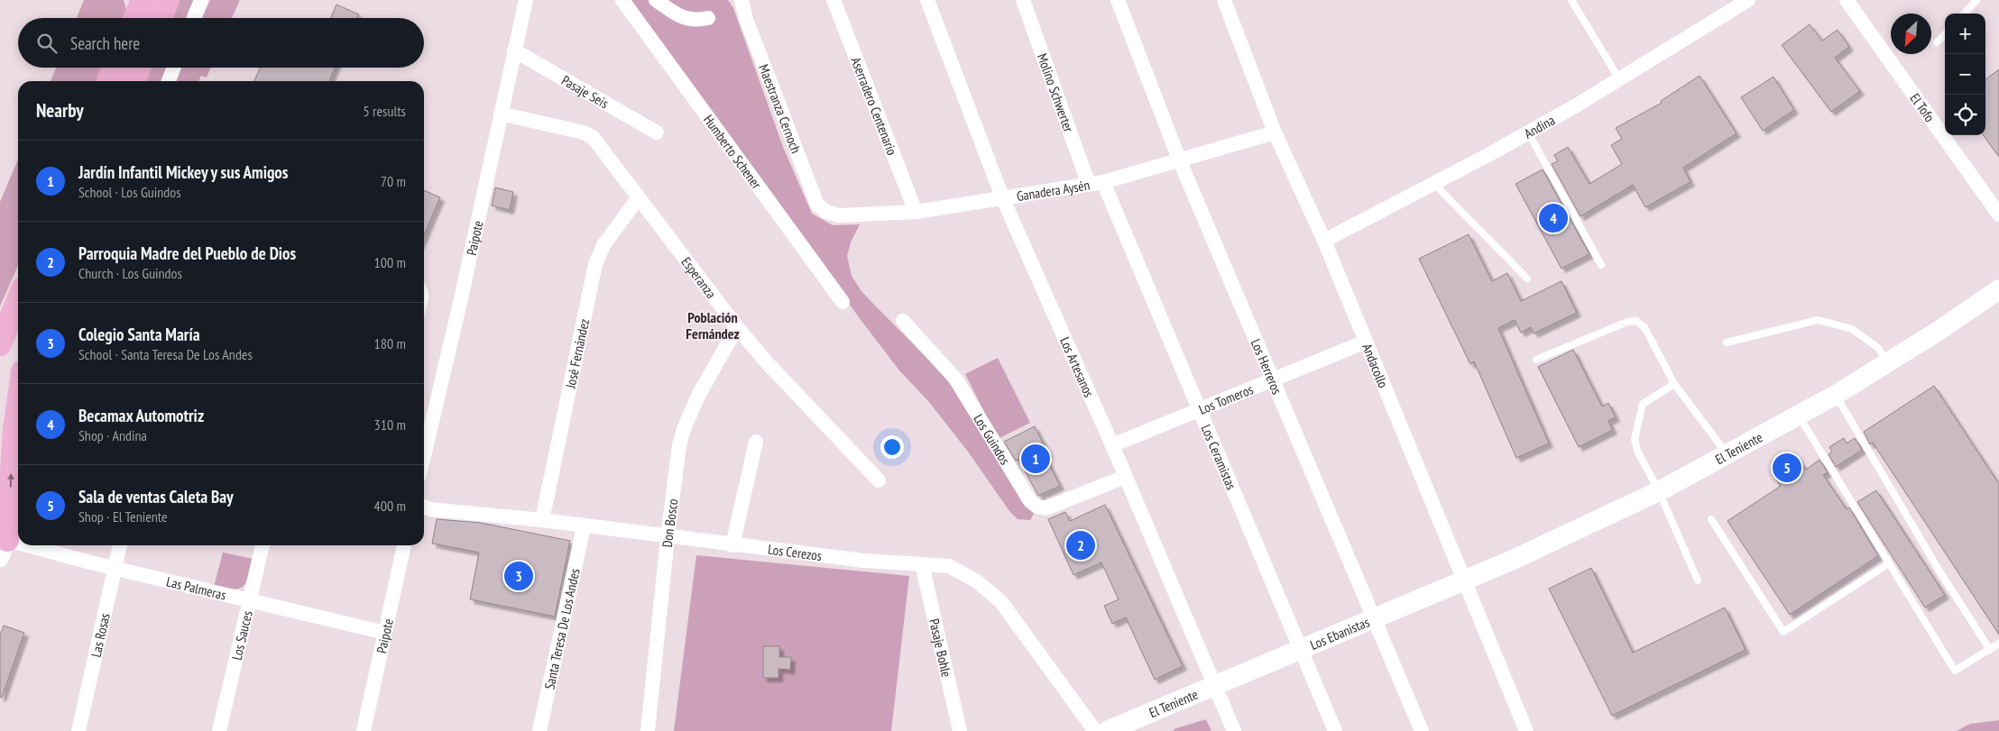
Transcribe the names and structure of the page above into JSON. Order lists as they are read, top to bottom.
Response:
{
  "streets": {
    "main road": ["El Teniente", "Los Ebanistas"],
    "street": [
      "Pasaje Seis",
      "Molino Schwerter",
      "Aserradero Centenario",
      "El Tofo",
      "Maestranza Cernoch",
      "Andina",
      "Humberto Schener",
      "Ganadera Aysén",
      "Paipote",
      "Esperanza",
      "José Fernández",
      "Andacollo",
      "Los Artesanos",
      "Los Herreros",
      "Los Tomeros",
      "Los Guindos",
      "Los Ceramistas",
      "Don Bosco",
      "Los Cerezos",
      "Las Palmeras",
      "Santa Teresa De Los Andes",
      "Las Rosas",
      "Los Sauces",
      "Pasaje Bohle"
    ]
  },
  "crossings": [
    ["Pasaje Seis", "Paipote"],
    ["Molino Schwerter", "Ganadera Aysén"],
    ["Molino Schwerter", "Los Ceramistas"],
    ["Aserradero Centenario", "Ganadera Aysén"],
    ["Maestranza Cernoch", "Ganadera Aysén"],
    ["Andina", "Andacollo"],
    ["Ganadera Aysén", "Andacollo"],
    ["Ganadera Aysén", "Los Artesanos"],
    ["Ganadera Aysén", "Los Herreros"],
    ["Ganadera Aysén", "Los Ceramistas"],
    ["Paipote", "Esperanza"],
    ["Paipote", "Las Palmeras"],
    ["Esperanza", "José Fernández"],
    ["Esperanza", "Don Bosco"],
    ["José Fernández", "Los Cerezos"],
    ["Andacollo", "Los Tomeros"],
    ["Andacollo", "El Teniente"],
    ["Andacollo", "Los Ebanistas"],
    ["Los Artesanos", "Los Tomeros"],
    ["Los Artesanos", "Los Guindos"],
    ["Los Artesanos", "El Teniente"],
    ["Los Artesanos", "Los Ebanistas"],
    ["Los Herreros", "Los Tomeros"],
    ["Los Herreros", "Los Ebanistas"],
    ["Los Tomeros", "Los Ceramistas"],
    ["El Teniente", "Los Ebanistas"],
    ["Los Ceramistas", "Los Ebanistas"],
    ["Don Bosco", "Los Cerezos"],
    ["Los Cerezos", "Santa Teresa De Los Andes"],
    ["Los Cerezos", "Pasaje Bohle"],
    ["Las Palmeras", "Las Rosas"],
    ["Las Palmeras", "Los Sauces"]
  ],
  "districts": ["Población Fernández"],
  "north": "bottom left",
  "page": {
    "map_buttons": ["+", "−"],
    "search": "Search here",
    "heading": ["Nearby", "5 results"],
    "list": [
      {
        "mark": "1",
        "name": "Jardín Infantil Mickey y sus Amigos",
        "note": "School · Los Guindos",
        "value": "70 m"
      },
      {
        "mark": "2",
        "name": "Parroquia Madre del Pueblo de Dios",
        "note": "Church · Los Guindos",
        "value": "100 m"
      },
      {
        "mark": "3",
        "name": "Colegio Santa María",
        "note": "School · Santa Teresa De Los Andes",
        "value": "180 m"
      },
      {
        "mark": "4",
        "name": "Becamax Automotriz",
        "note": "Shop · Andina",
        "value": "310 m"
      },
      {
        "mark": "5",
        "name": "Sala de ventas Caleta Bay",
        "note": "Shop · El Teniente",
        "value": "400 m"
      }
    ],
    "pins": [
      "4",
      "1",
      "5",
      "2",
      "3"
    ]
  }
}
